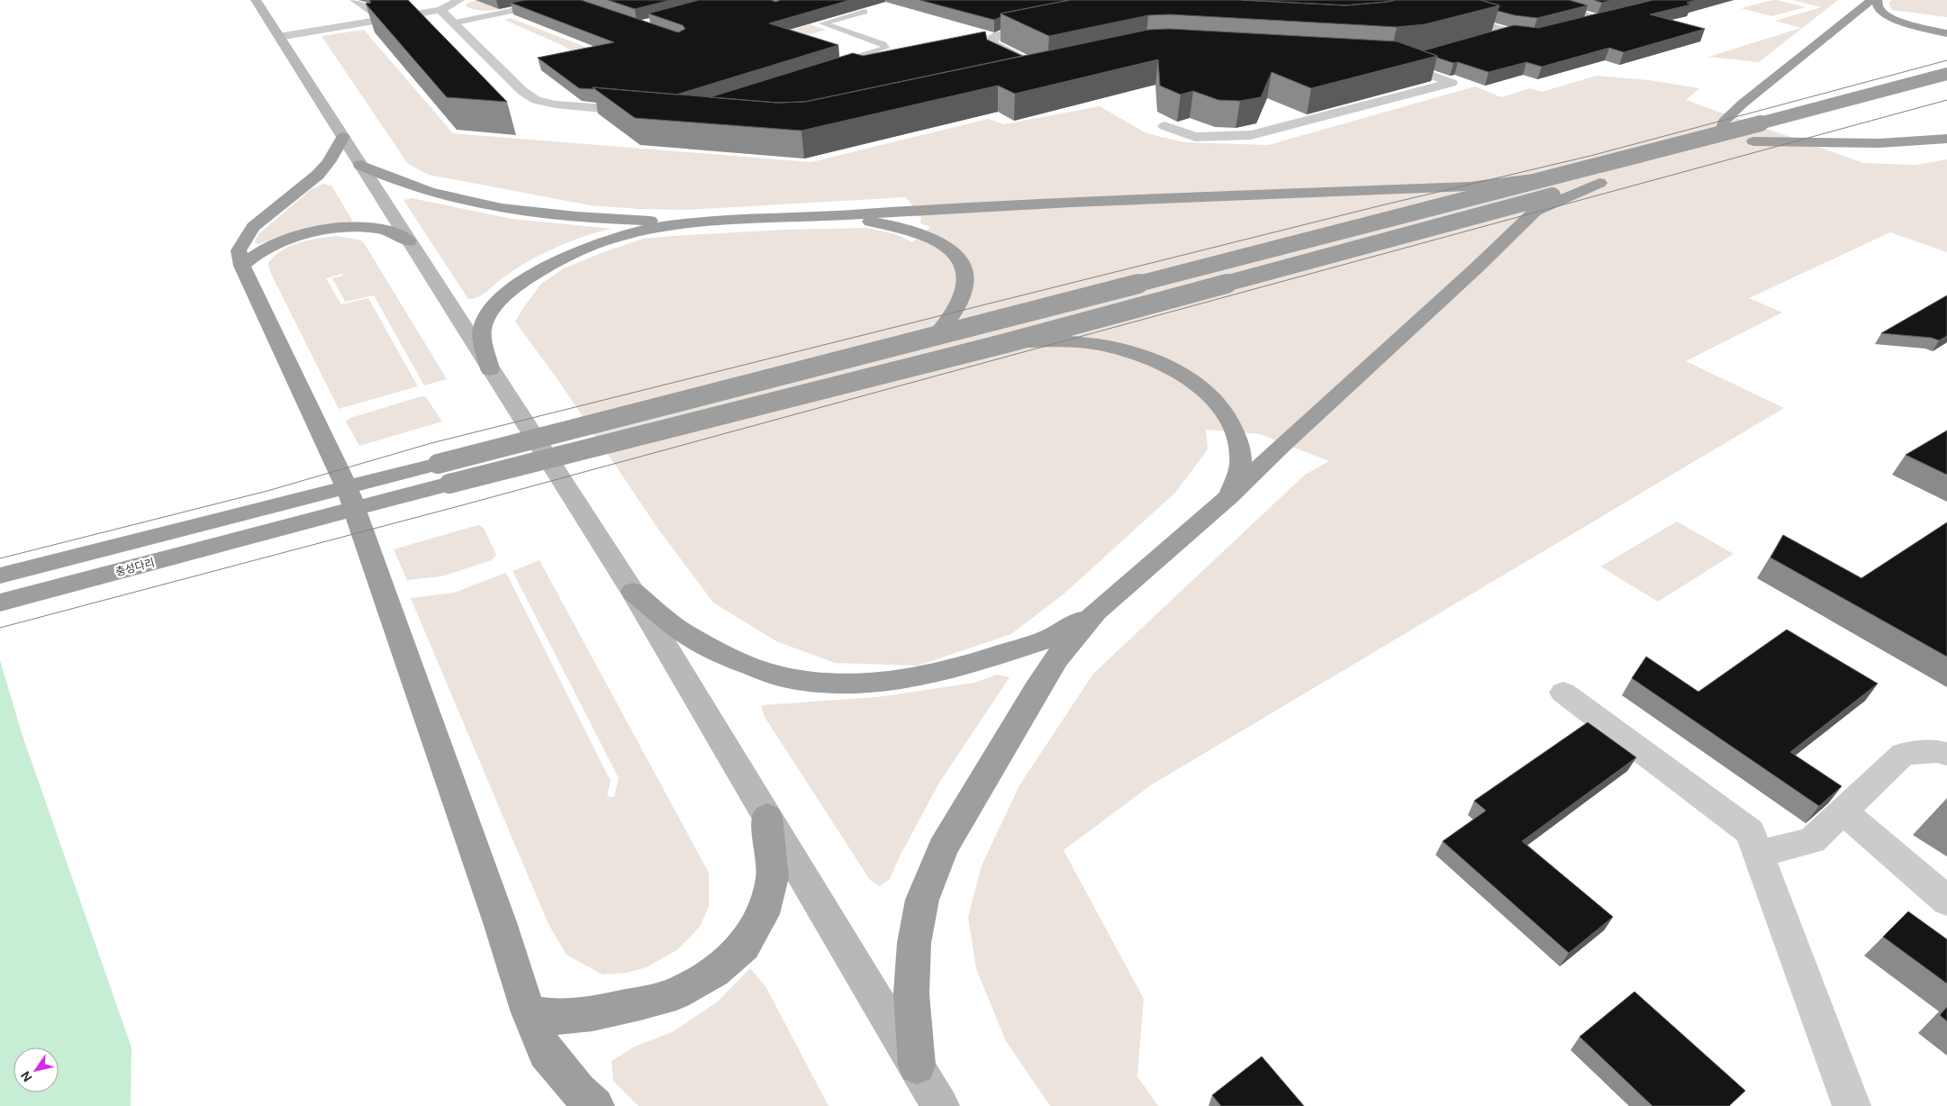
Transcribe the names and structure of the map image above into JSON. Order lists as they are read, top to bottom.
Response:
{
  "streets": {
    "highway": ["충성다리"]
  },
  "north": "bottom left"
}
